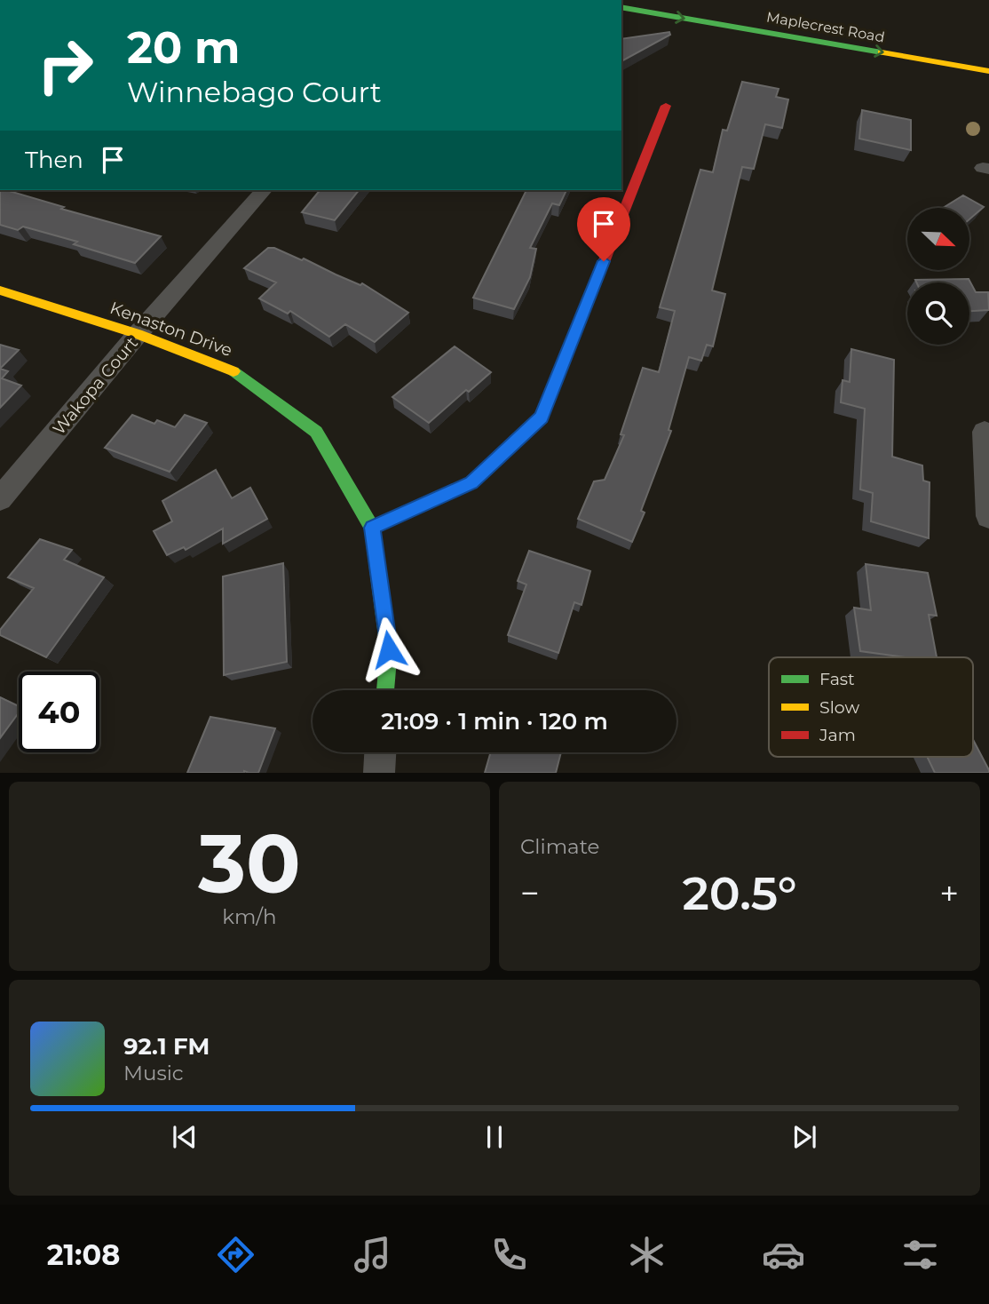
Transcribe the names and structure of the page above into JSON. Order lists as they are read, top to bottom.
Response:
{
  "streets": {
    "street": ["Maplecrest Road", "Kenaston Drive", "Wakopa Court"]
  },
  "crossings": [
    ["Kenaston Drive", "Wakopa Court"]
  ],
  "legend": ["Fast", "Slow", "Jam"],
  "north": "bottom right",
  "page": {
    "turn": ["20 m", "Winnebago Court"],
    "then": "Then",
    "limit": "40",
    "trip": "21:09 · 1 min · 120 m",
    "tile": [
      ["30", "km/h"],
      "Climate"
    ],
    "heat": ["−", "20.5°", "+"],
    "song": ["92.1 FM", "Music"],
    "tabs": "21:08"
  }
}
